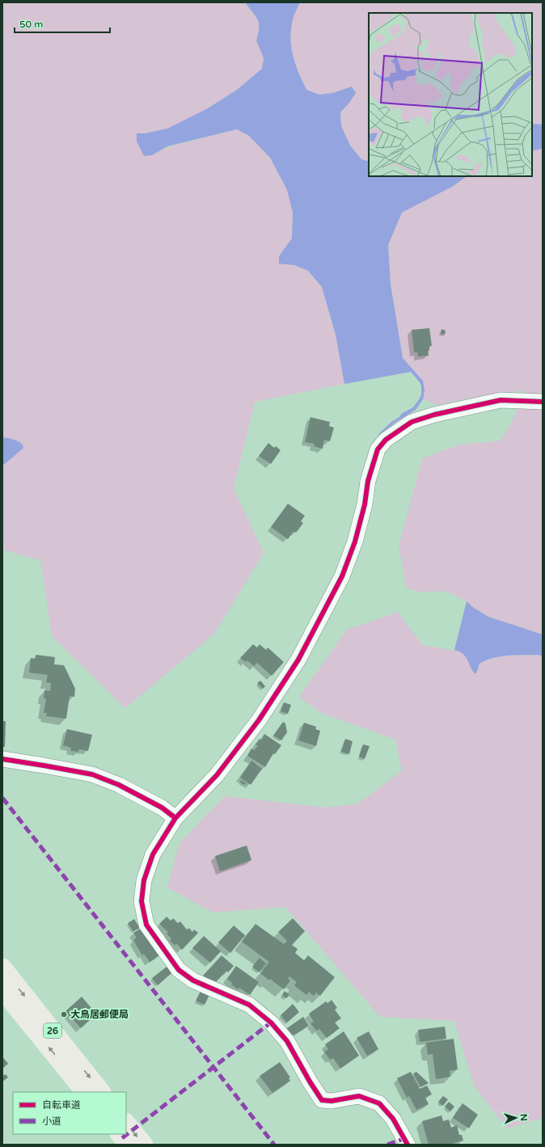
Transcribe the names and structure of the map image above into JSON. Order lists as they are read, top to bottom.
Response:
{
  "streets": {
    "main road": ["26"]
  },
  "places": ["大鳥居郵便局"],
  "legend": ["自転車道", "小道"],
  "scale_bar": "50 m",
  "north": "right"
}
